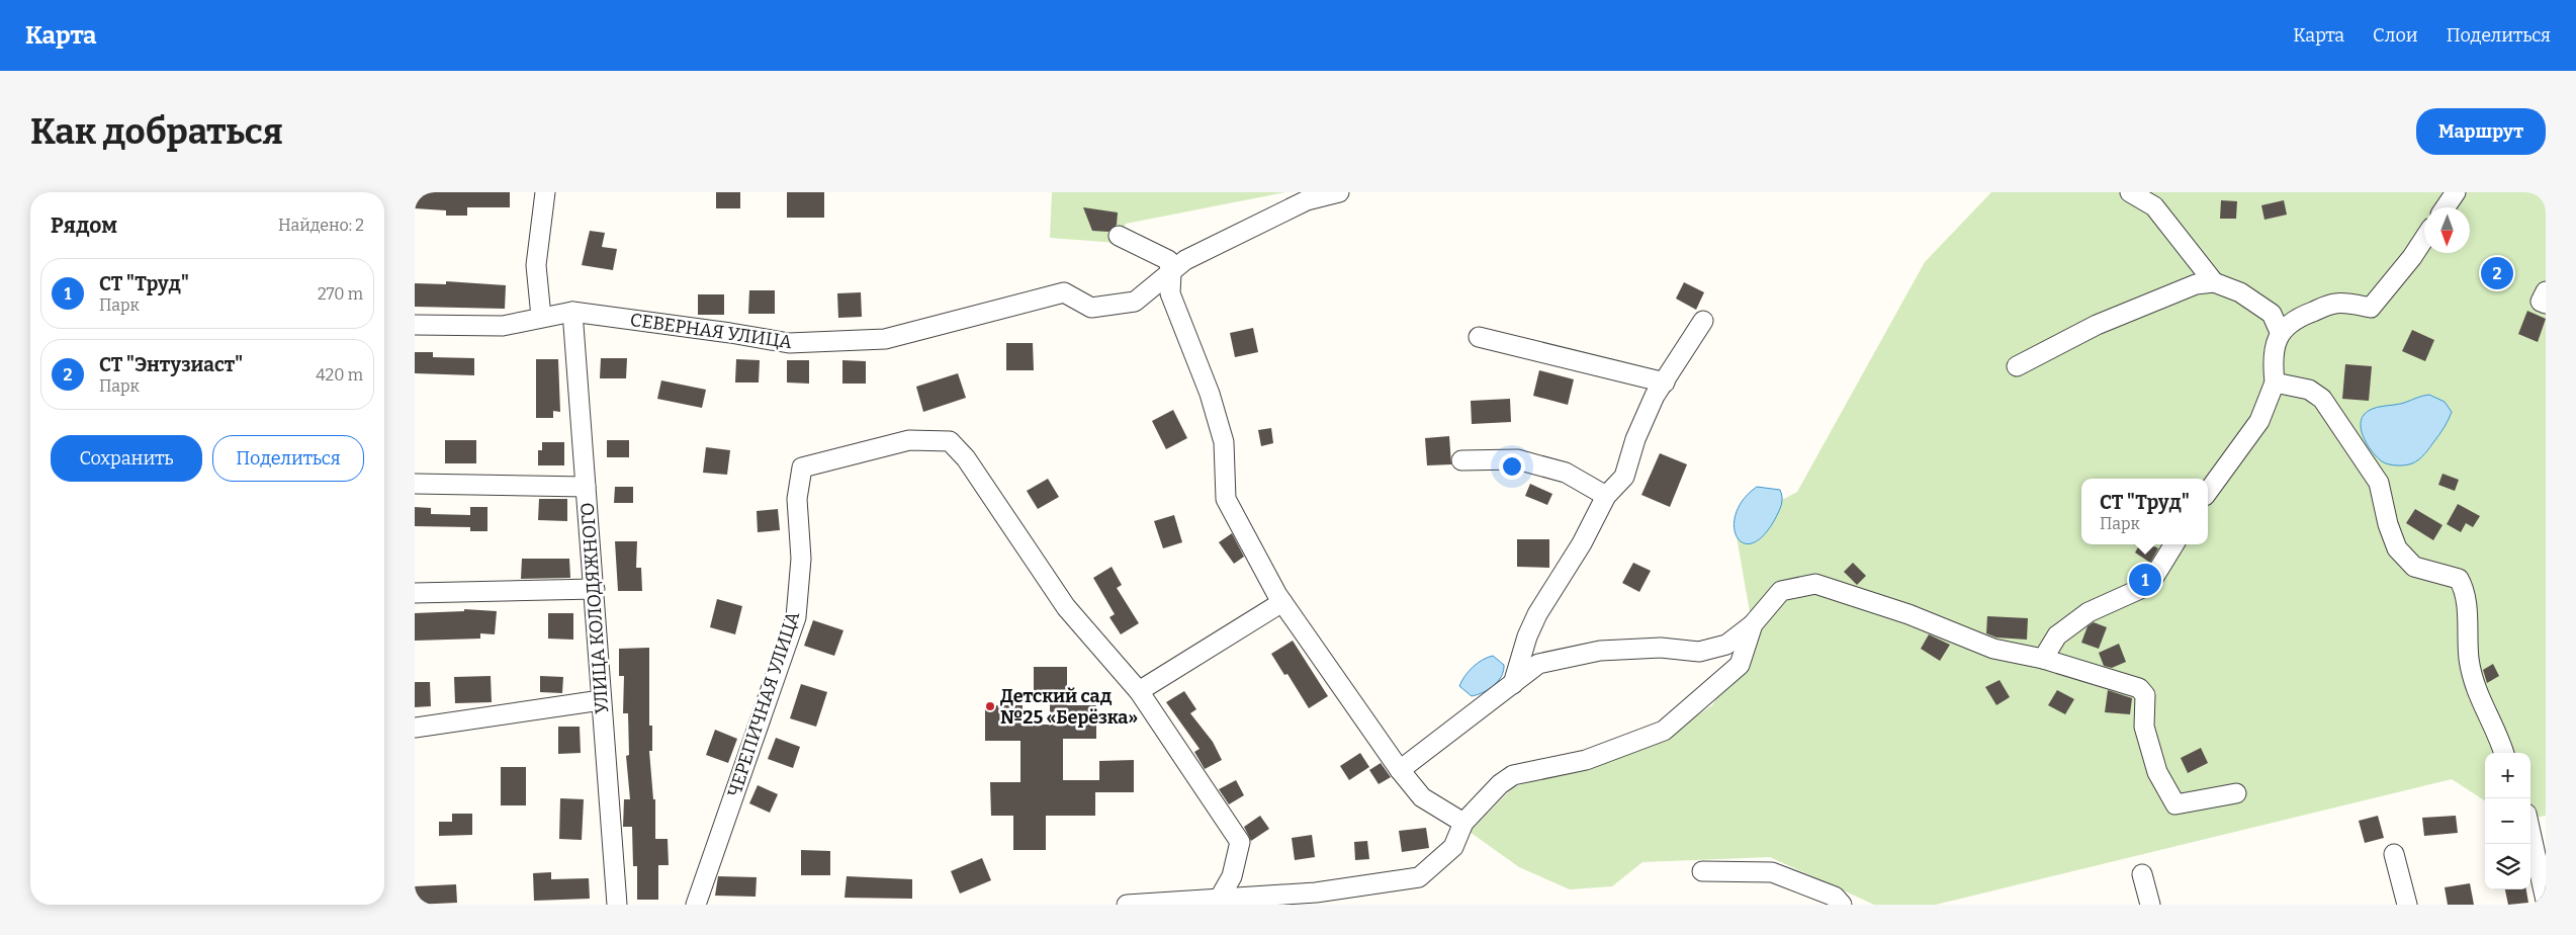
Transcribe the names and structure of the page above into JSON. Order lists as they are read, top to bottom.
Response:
{
  "streets": {
    "street": ["СЕВЕРНАЯ УЛИЦА", "УЛИЦА КОЛОДЯЖНОГО", "ЧЕРЕПИЧНАЯ УЛИЦА"]
  },
  "crossings": [
    ["СЕВЕРНАЯ УЛИЦА", "УЛИЦА КОЛОДЯЖНОГО"]
  ],
  "places": ["Детский сад №25 «Берёзка»"],
  "north": "bottom",
  "page": {
    "header": "Карта",
    "nav": ["Карта", "Слои", "Поделиться"],
    "buttons": [
      "Маршрут",
      ["Сохранить", "Поделиться"]
    ],
    "title": "Как добраться",
    "heading": ["Рядом", "Найдено: 2"],
    "pins": ["2", "1"],
    "list": [
      {
        "mark": "1",
        "name": "СТ \"Труд\"",
        "note": "Парк",
        "value": "270 m"
      },
      {
        "mark": "2",
        "name": "СТ \"Энтузиаст\"",
        "note": "Парк",
        "value": "420 m"
      }
    ],
    "popup": ["СТ \"Труд\"", "Парк"],
    "map_buttons": ["+", "−"]
  }
}
